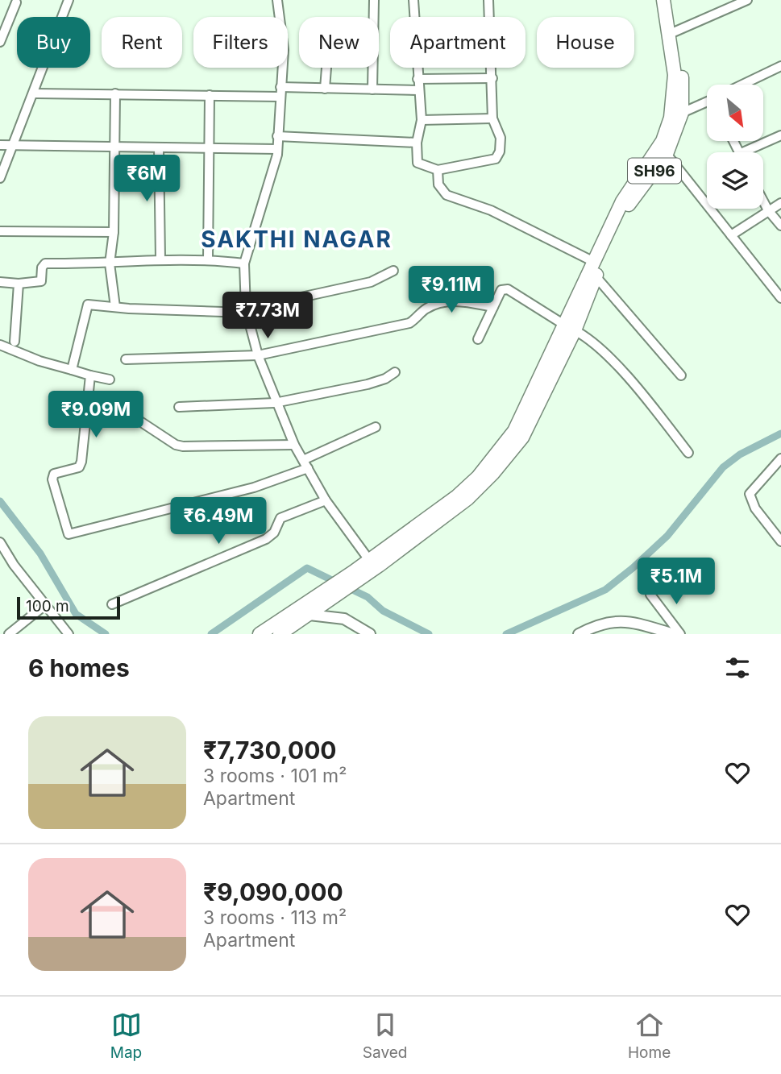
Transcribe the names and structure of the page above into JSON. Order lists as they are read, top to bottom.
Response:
{
  "streets": {
    "main road": ["SH96"]
  },
  "districts": ["SAKTHI NAGAR"],
  "scale_bar": "100 m",
  "north": "bottom right",
  "page": {
    "chip": [
      "Buy",
      "Rent",
      "Filters",
      "New",
      "Apartment",
      "House"
    ],
    "price": [
      "₹6M",
      "₹9.11M",
      "₹7.73M",
      "₹9.09M",
      "₹6.49M",
      "₹5.1M"
    ],
    "scale": "100 m",
    "heading": "6 homes",
    "list": [
      {
        "name": "₹7,730,000",
        "note": "3 rooms · 101 m² · Apartment"
      },
      {
        "name": "₹9,090,000",
        "note": "3 rooms · 113 m² · Apartment"
      }
    ],
    "tabs": ["Map", "Saved", "Home"]
  }
}
